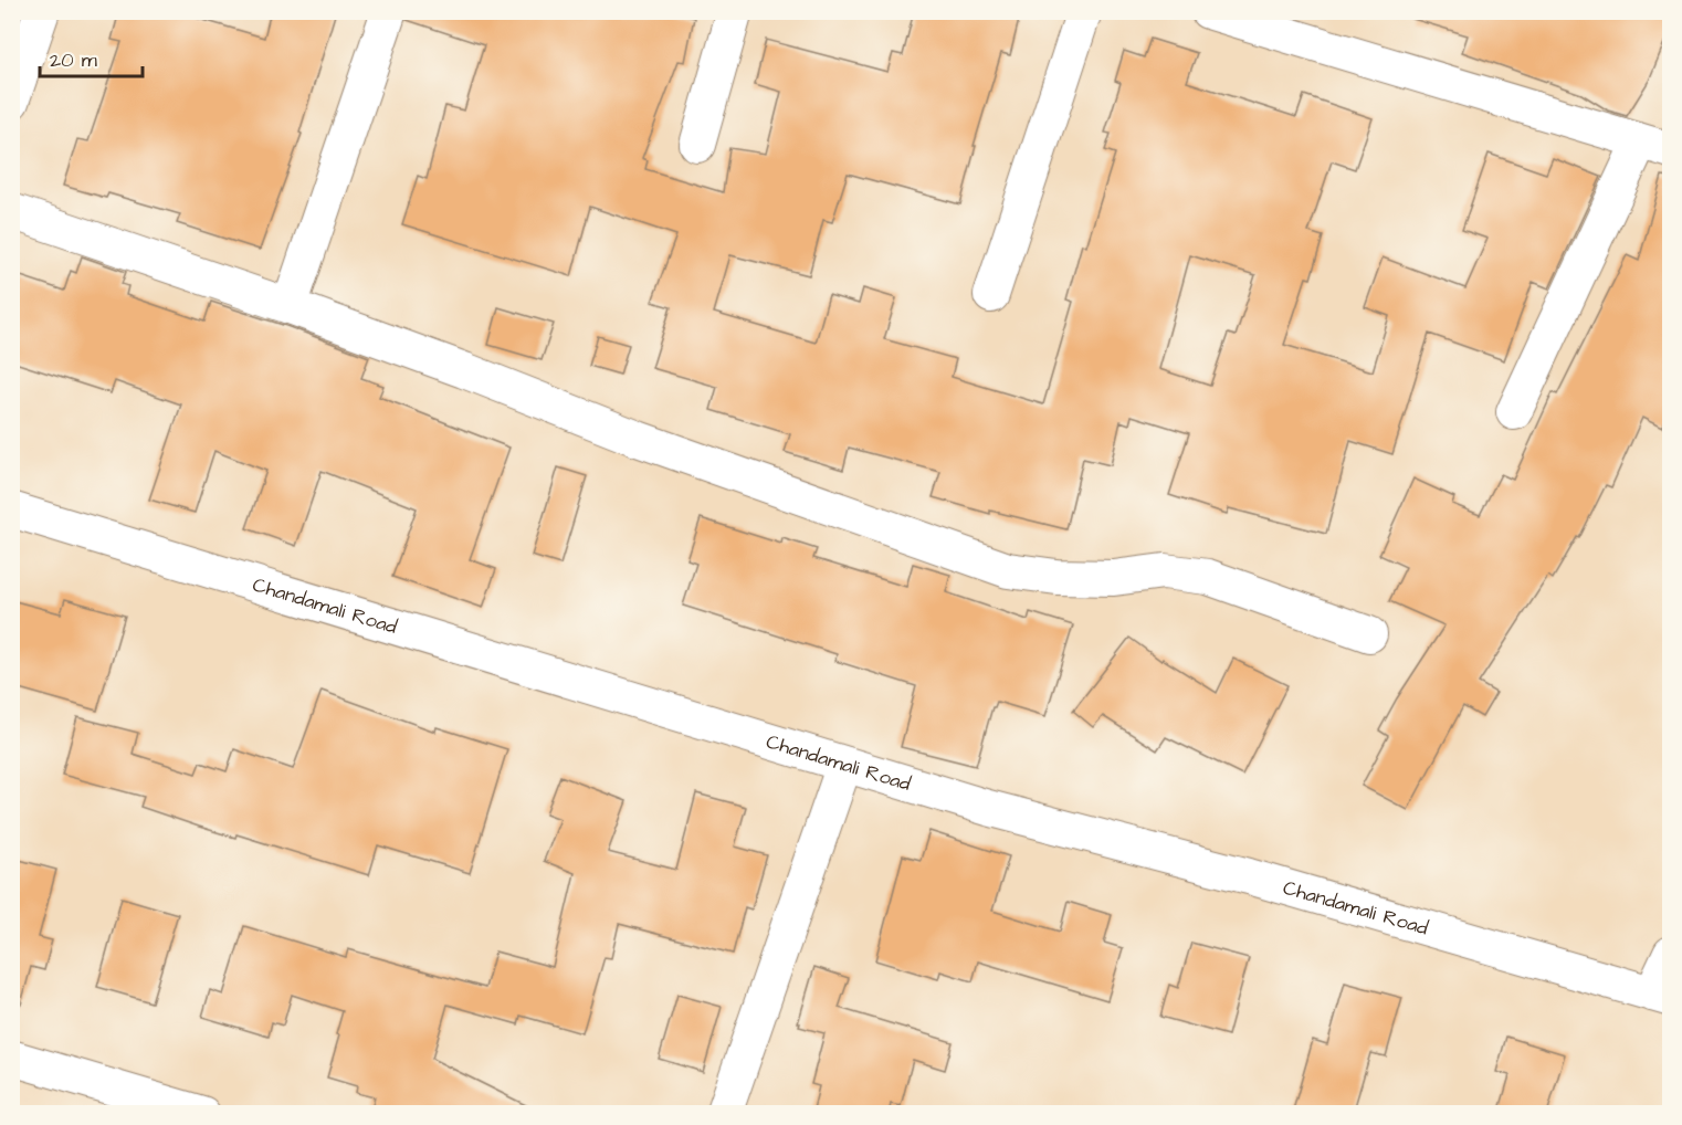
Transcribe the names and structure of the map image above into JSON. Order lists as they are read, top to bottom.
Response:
{
  "streets": {
    "street": ["Chandamali Road"]
  },
  "scale_bar": "20 m"
}
